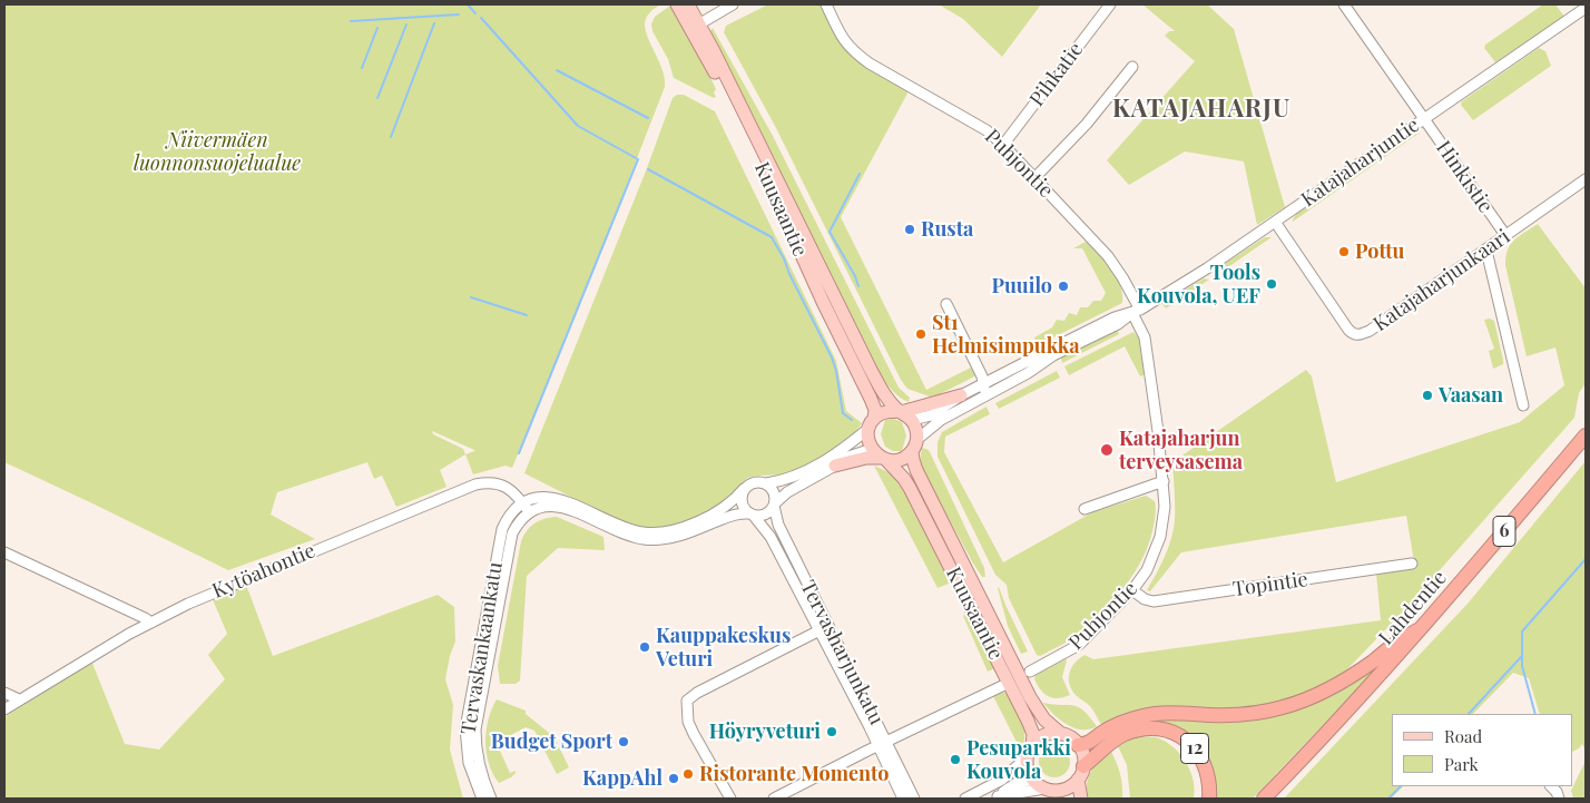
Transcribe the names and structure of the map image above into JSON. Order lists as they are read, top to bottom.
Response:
{
  "streets": {
    "highway": ["6", "Lahdentie", "12"],
    "main road": ["Kuusaantie"],
    "street": [
      "Pihkatie",
      "Katajaharjuntie",
      "Puhjontie",
      "Hinkistie",
      "Katajaharjunkaari",
      "Kytöahontie",
      "Topintie",
      "Tervaskankaankatu",
      "Tervasharjunkatu"
    ]
  },
  "crossings": [
    ["Pihkatie", "Puhjontie"],
    ["Katajaharjuntie", "Puhjontie"],
    ["Katajaharjuntie", "Hinkistie"],
    ["Katajaharjuntie", "Kuusaantie"],
    ["Katajaharjuntie", "Katajaharjunkaari"],
    ["Puhjontie", "Topintie"],
    ["Hinkistie", "Katajaharjunkaari"],
    ["Kuusaantie", "12"],
    ["Kytöahontie", "Tervaskankaankatu"]
  ],
  "districts": ["KATAJAHARJU"],
  "parks": ["Niivermäen luonnonsuojelualue"],
  "places": [
    "Rusta",
    "Pottu",
    "Tools Kouvola, UEF",
    "Puuilo",
    "St1 Helmisimpukka",
    "Vaasan",
    "Katajaharjun terveysasema",
    "Kauppakeskus Veturi",
    "Höyryveturi",
    "Budget Sport",
    "Pesuparkki Kouvola",
    "Ristorante Momento",
    "KappAhl"
  ],
  "legend": ["Road", "Park"]
}
